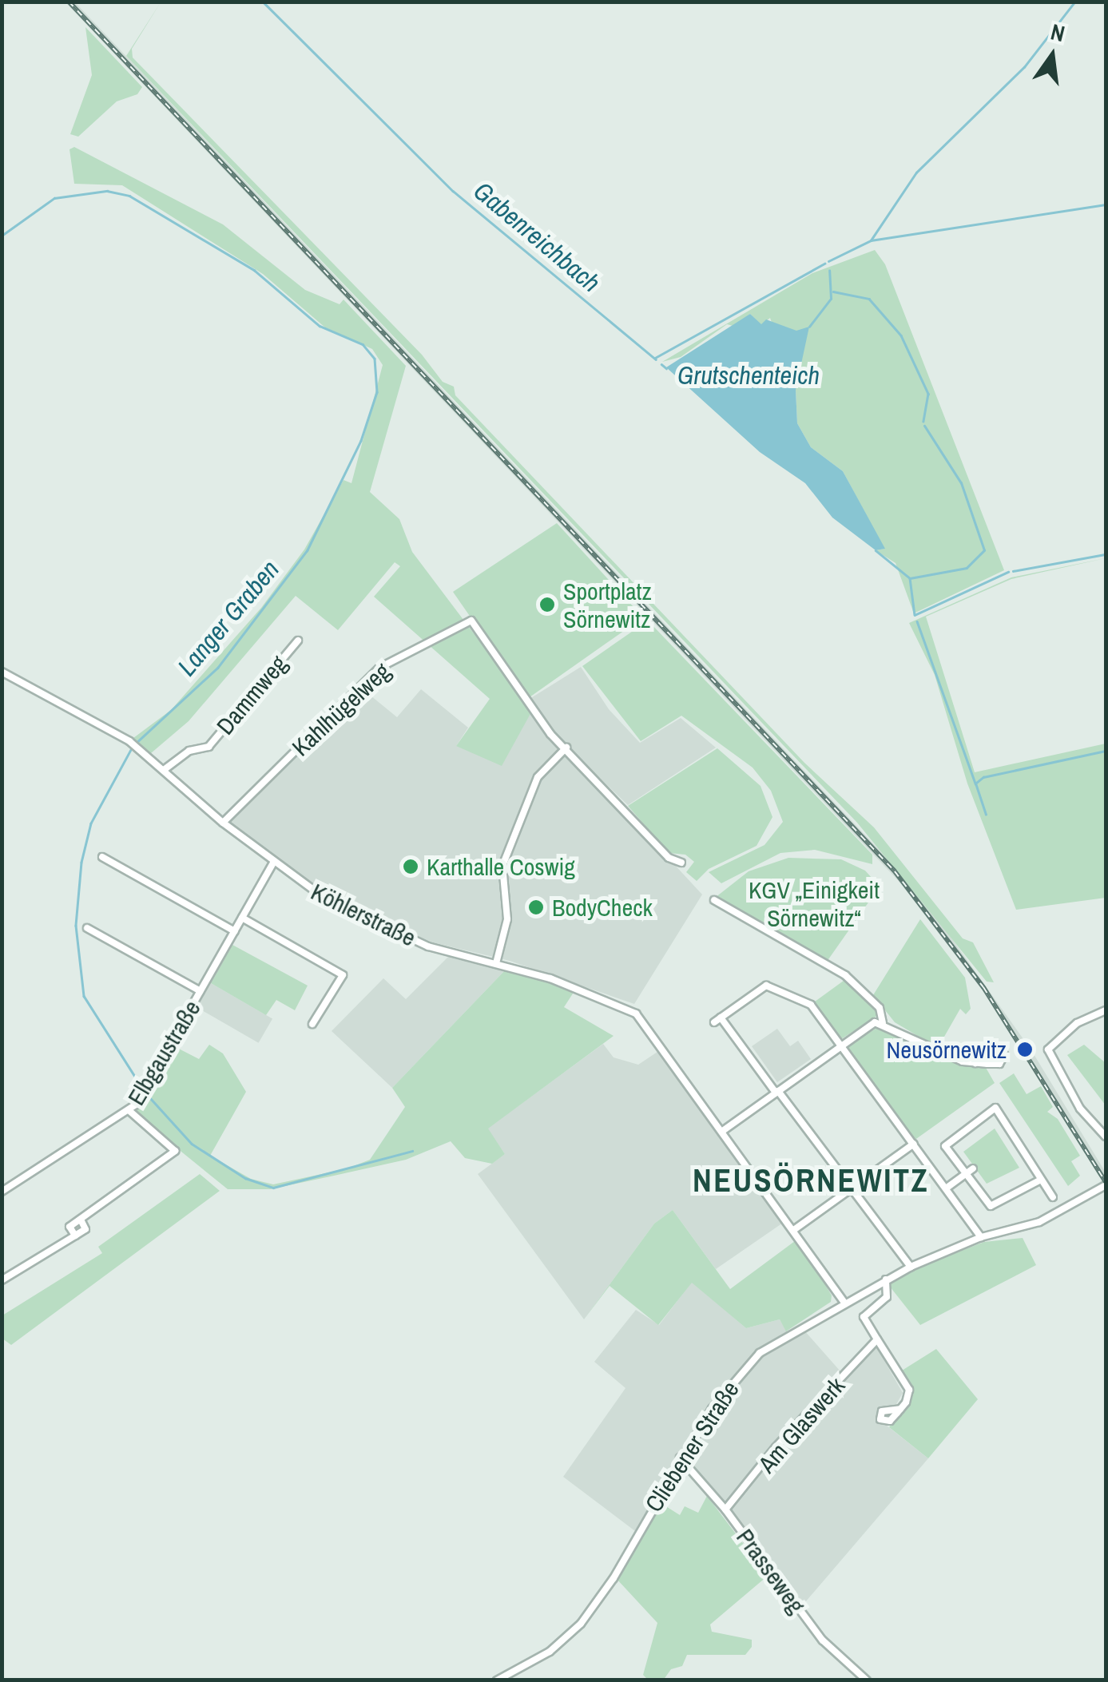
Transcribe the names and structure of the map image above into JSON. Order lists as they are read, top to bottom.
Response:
{
  "streets": {
    "street": [
      "Dammweg",
      "Kahlhügelweg",
      "Köhlerstraße",
      "Elbgaustraße",
      "Am Glaswerk",
      "Cliebener Straße",
      "Prasseweg"
    ]
  },
  "crossings": [
    ["Dammweg", "Köhlerstraße"],
    ["Kahlhügelweg", "Köhlerstraße"],
    ["Köhlerstraße", "Elbgaustraße"],
    ["Köhlerstraße", "Cliebener Straße"],
    ["Am Glaswerk", "Prasseweg"],
    ["Cliebener Straße", "Prasseweg"]
  ],
  "districts": ["NEUSÖRNEWITZ"],
  "water": ["Gabenreichbach", "Grutschenteich", "Langer Graben"],
  "parks": ["KGV „Einigkeit Sörnewitz“"],
  "places": [
    "Sportplatz Sörnewitz",
    "Karthalle Coswig",
    "BodyCheck",
    "Neusörnewitz"
  ],
  "north": "top"
}
